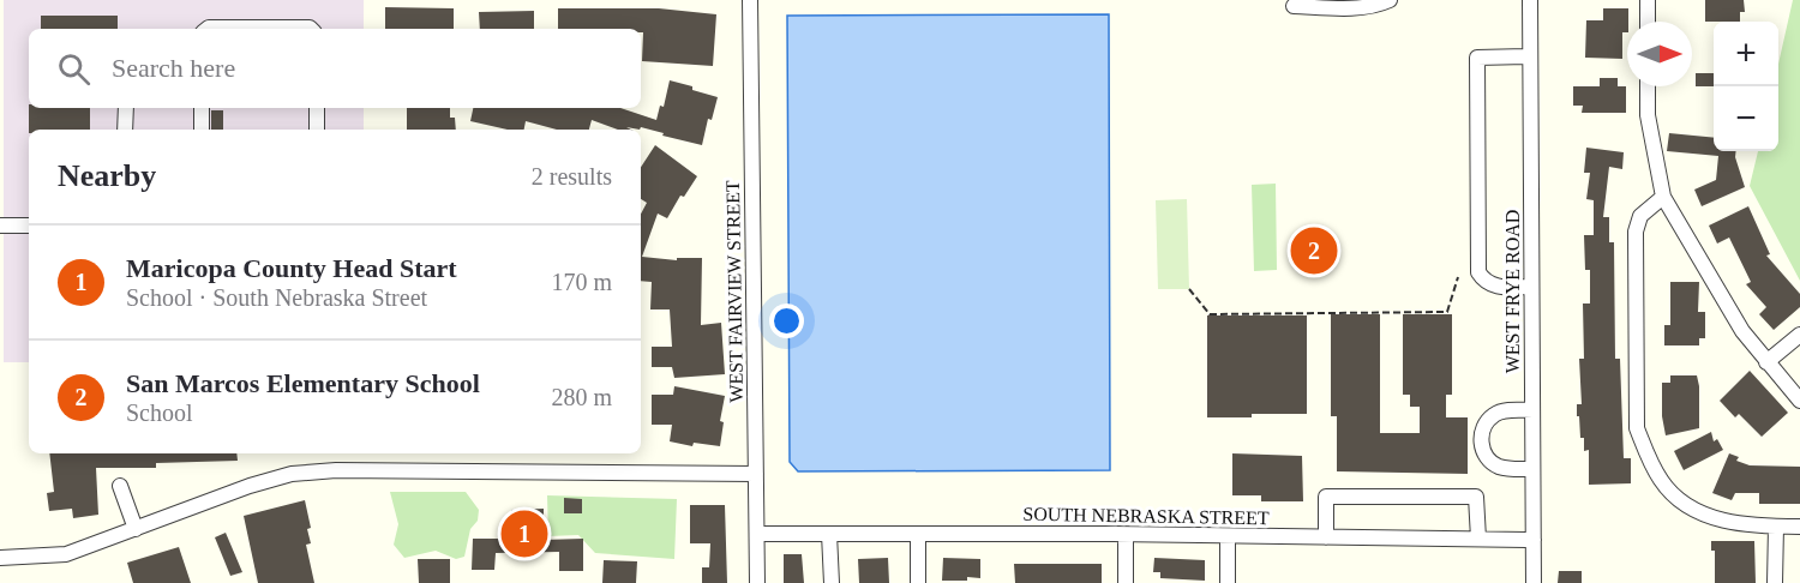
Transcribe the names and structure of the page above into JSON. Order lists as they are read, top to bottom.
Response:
{
  "streets": {
    "street": ["WEST FAIRVIEW STREET", "WEST FRYE ROAD", "SOUTH NEBRASKA STREET"]
  },
  "crossings": [
    ["WEST FAIRVIEW STREET", "SOUTH NEBRASKA STREET"],
    ["WEST FRYE ROAD", "SOUTH NEBRASKA STREET"]
  ],
  "north": "right",
  "page": {
    "map_buttons": ["+", "−"],
    "search": "Search here",
    "heading": ["Nearby", "2 results"],
    "list": [
      {
        "mark": "1",
        "name": "Maricopa County Head Start",
        "note": "School · South Nebraska Street",
        "value": "170 m"
      },
      {
        "mark": "2",
        "name": "San Marcos Elementary School",
        "note": "School",
        "value": "280 m"
      }
    ],
    "pins": ["2", "1"]
  }
}
